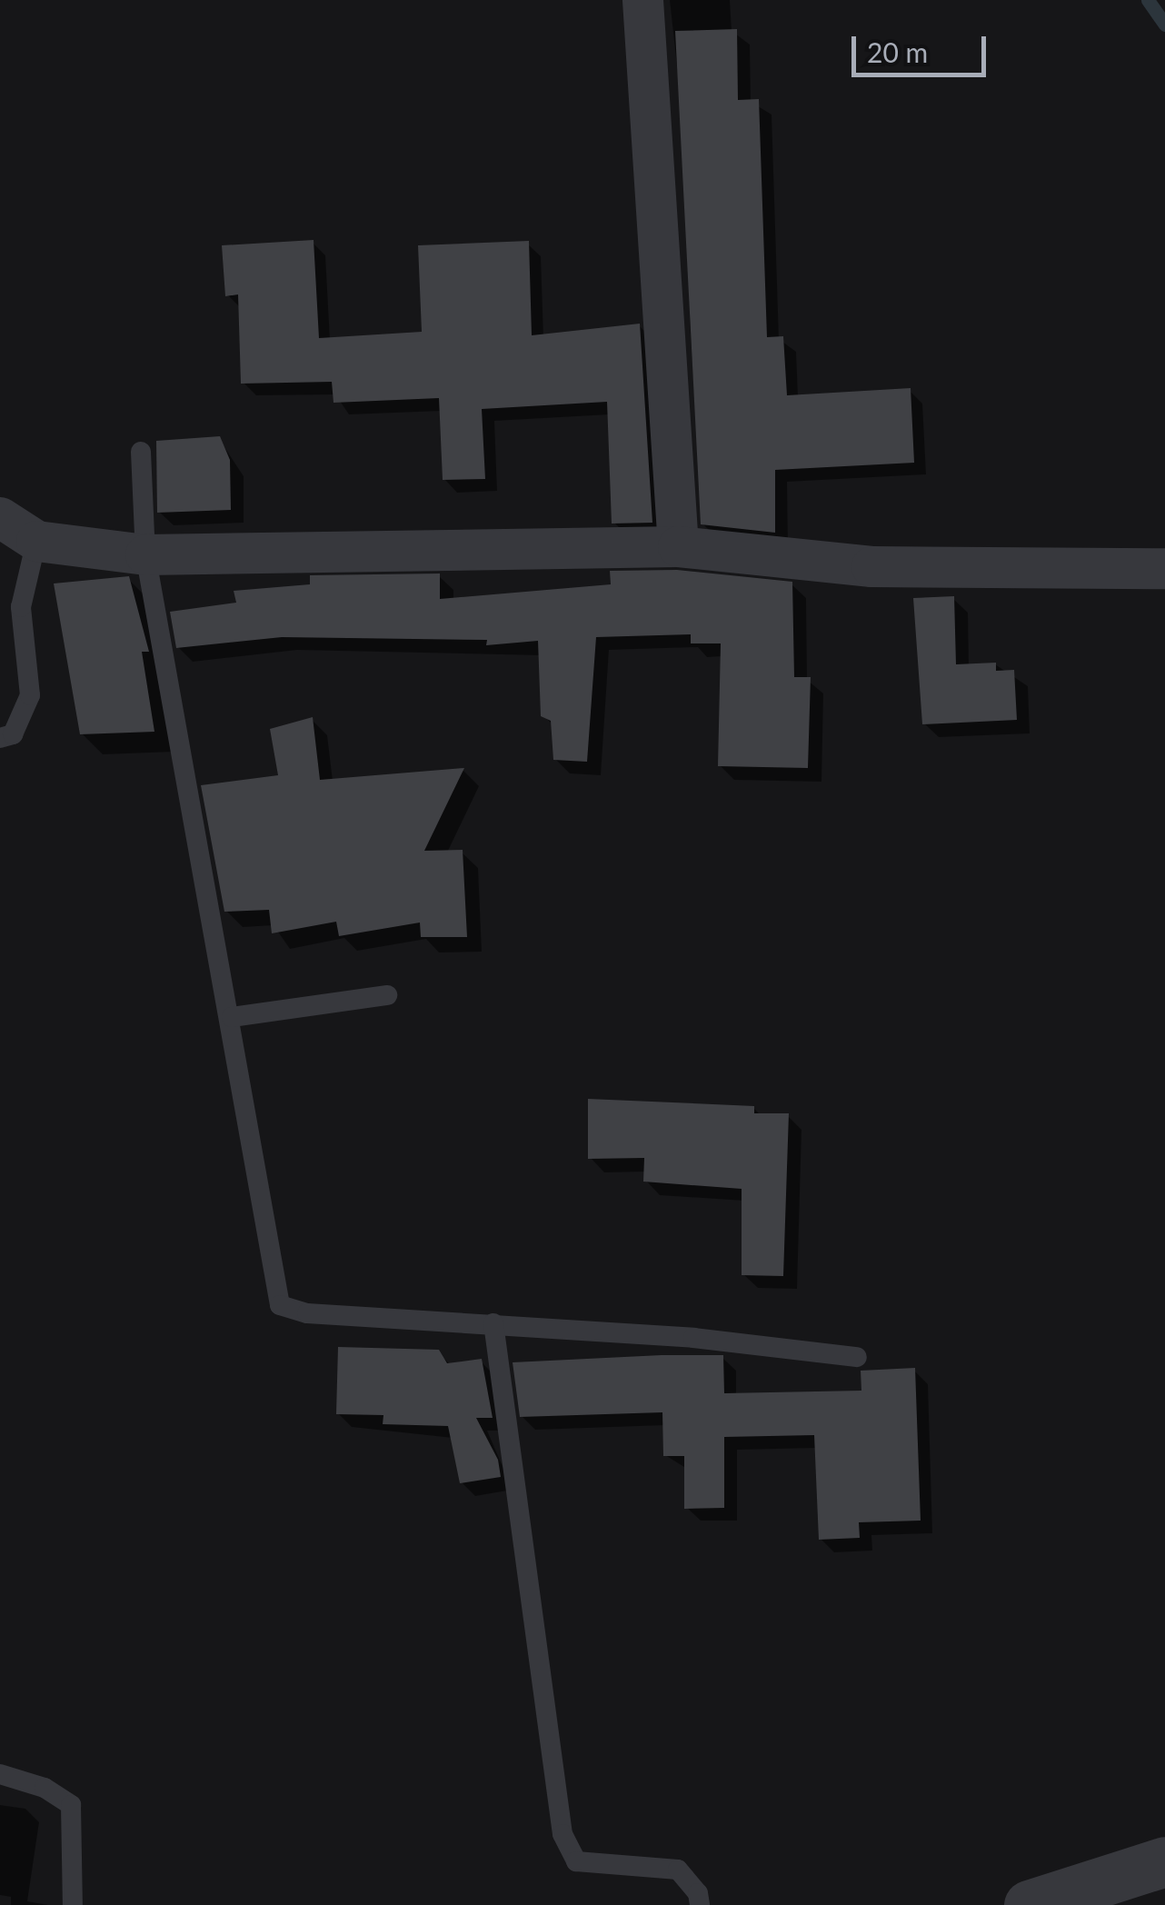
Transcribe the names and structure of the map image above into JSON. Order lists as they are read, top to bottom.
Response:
{
  "scale_bar": "20 m"
}
